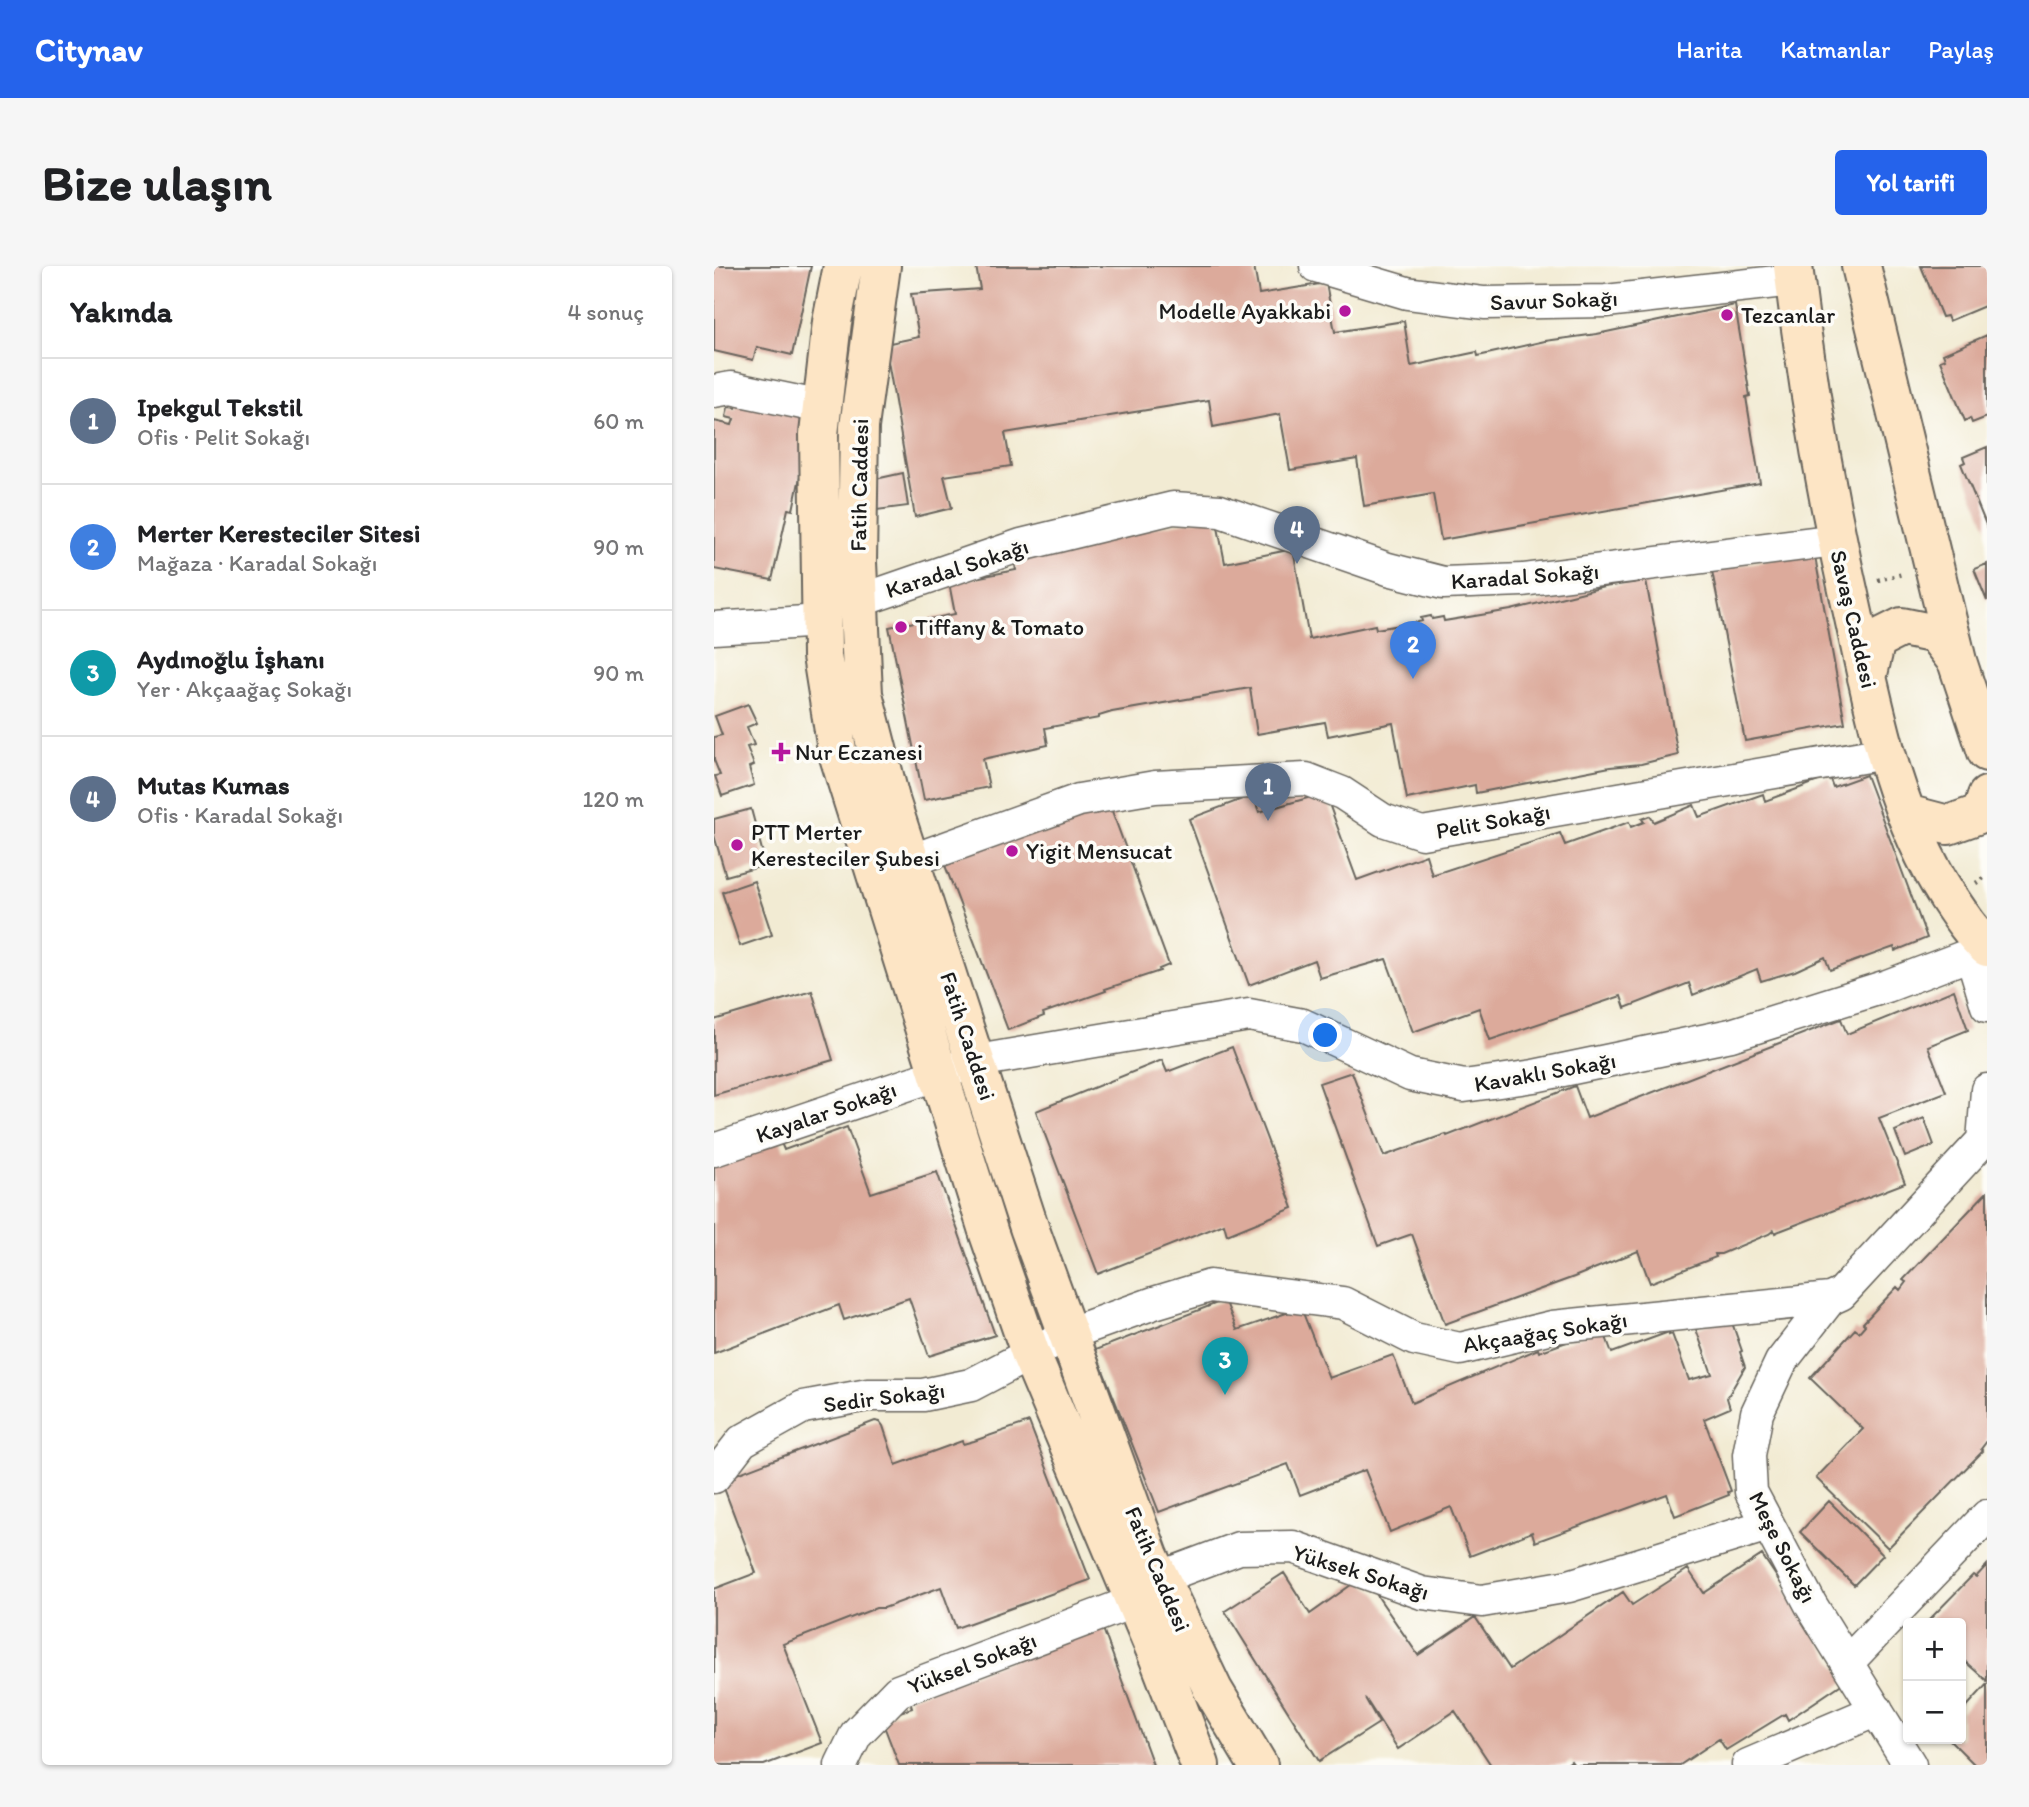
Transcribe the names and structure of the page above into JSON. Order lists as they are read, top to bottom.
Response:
{
  "streets": {
    "main road": ["Fatih Caddesi", "Savaş Caddesi"],
    "street": [
      "Savur Sokağı",
      "Karadal Sokağı",
      "Pelit Sokağı",
      "Kavaklı Sokağı",
      "Kayalar Sokağı",
      "Akçaağaç Sokağı",
      "Sedir Sokağı",
      "Meşe Sokağı",
      "Yüksek Sokağı",
      "Yüksel Sokağı"
    ]
  },
  "crossings": [
    ["Savur Sokağı", "Savaş Caddesi"],
    ["Fatih Caddesi", "Karadal Sokağı"],
    ["Fatih Caddesi", "Pelit Sokağı"],
    ["Fatih Caddesi", "Kavaklı Sokağı"],
    ["Fatih Caddesi", "Kayalar Sokağı"],
    ["Fatih Caddesi", "Akçaağaç Sokağı"],
    ["Fatih Caddesi", "Sedir Sokağı"],
    ["Fatih Caddesi", "Yüksek Sokağı"],
    ["Fatih Caddesi", "Yüksel Sokağı"],
    ["Karadal Sokağı", "Savaş Caddesi"],
    ["Savaş Caddesi", "Pelit Sokağı"],
    ["Savaş Caddesi", "Kavaklı Sokağı"],
    ["Kavaklı Sokağı", "Kayalar Sokağı"],
    ["Akçaağaç Sokağı", "Sedir Sokağı"],
    ["Akçaağaç Sokağı", "Meşe Sokağı"],
    ["Meşe Sokağı", "Yüksek Sokağı"],
    ["Yüksek Sokağı", "Yüksel Sokağı"]
  ],
  "places": {
    "other": [
      "Modelle Ayakkabi",
      "Tezcanlar",
      "Tiffany & Tomato",
      "PTT Merter Keresteciler Şubesi",
      "Yigit Mensucat"
    ],
    "health": ["Nur Eczanesi"]
  },
  "page": {
    "header": "Citynav",
    "nav": ["Harita", "Katmanlar", "Paylaş"],
    "buttons": "Yol tarifi",
    "title": "Bize ulaşın",
    "heading": ["Yakında", "4 sonuç"],
    "list": [
      {
        "mark": "1",
        "name": "Ipekgul Tekstil",
        "note": "Ofis · Pelit Sokağı",
        "value": "60 m"
      },
      {
        "mark": "2",
        "name": "Merter Keresteciler Sitesi",
        "note": "Mağaza · Karadal Sokağı",
        "value": "90 m"
      },
      {
        "mark": "3",
        "name": "Aydınoğlu İşhanı",
        "note": "Yer · Akçaağaç Sokağı",
        "value": "90 m"
      },
      {
        "mark": "4",
        "name": "Mutas Kumas",
        "note": "Ofis · Karadal Sokağı",
        "value": "120 m"
      }
    ],
    "pins": [
      "4",
      "2",
      "1",
      "3"
    ],
    "map_buttons": ["+", "−"]
  }
}
